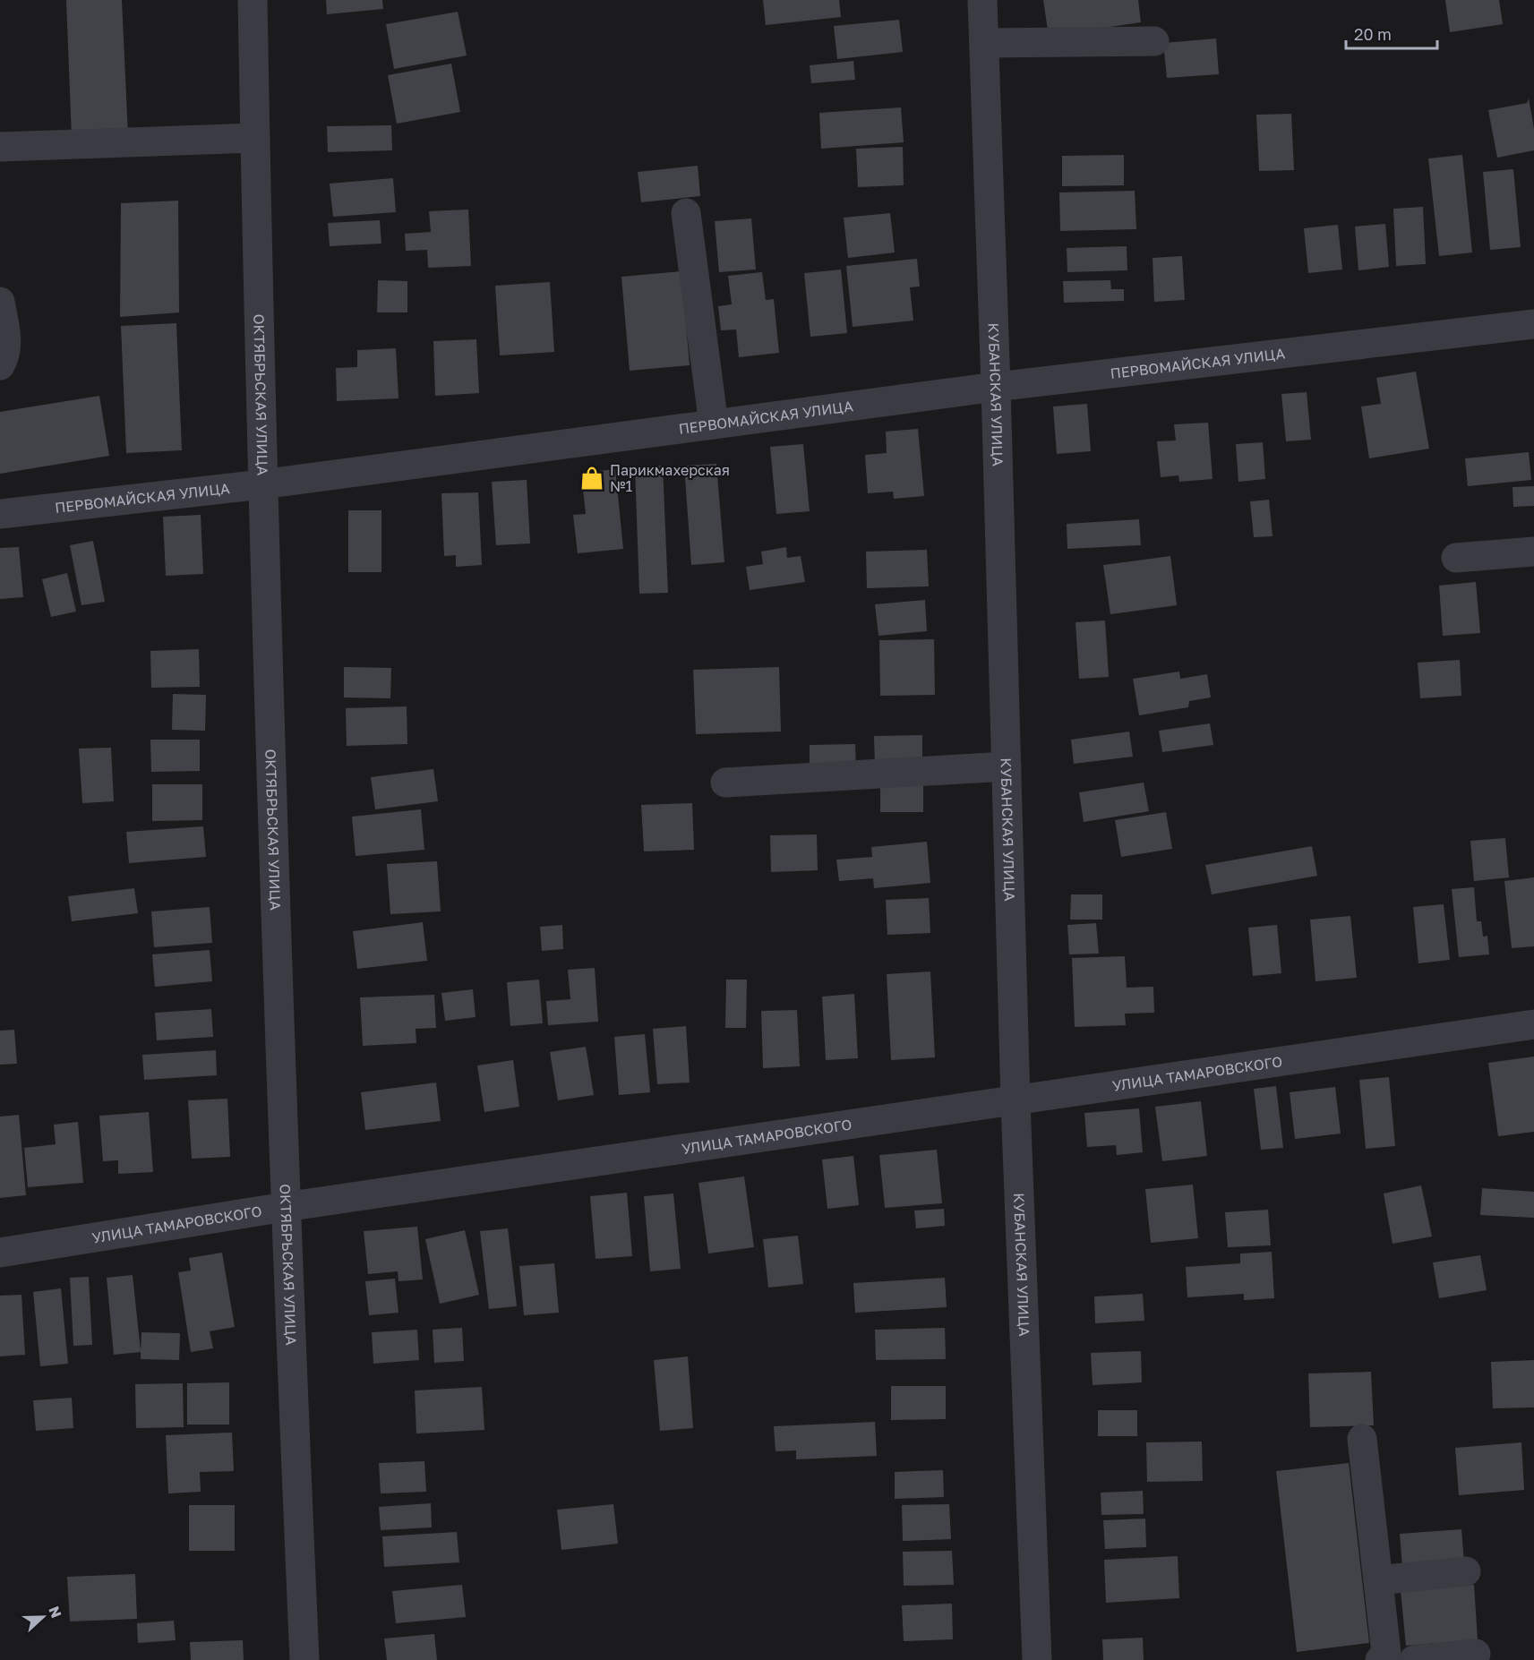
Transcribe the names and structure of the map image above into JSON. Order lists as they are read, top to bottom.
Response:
{
  "streets": {
    "street": [
      "ПЕРВОМАЙСКАЯ УЛИЦА",
      "ОКТЯБРЬСКАЯ УЛИЦА",
      "КУБАНСКАЯ УЛИЦА",
      "УЛИЦА ТАМАРОВСКОГО"
    ]
  },
  "crossings": [
    ["ПЕРВОМАЙСКАЯ УЛИЦА", "ОКТЯБРЬСКАЯ УЛИЦА"],
    ["ПЕРВОМАЙСКАЯ УЛИЦА", "КУБАНСКАЯ УЛИЦА"],
    ["ОКТЯБРЬСКАЯ УЛИЦА", "УЛИЦА ТАМАРОВСКОГО"],
    ["КУБАНСКАЯ УЛИЦА", "УЛИЦА ТАМАРОВСКОГО"]
  ],
  "places": {
    "shop": ["Парикмахерская №1"]
  },
  "scale_bar": "20 m",
  "north": "right"
}
